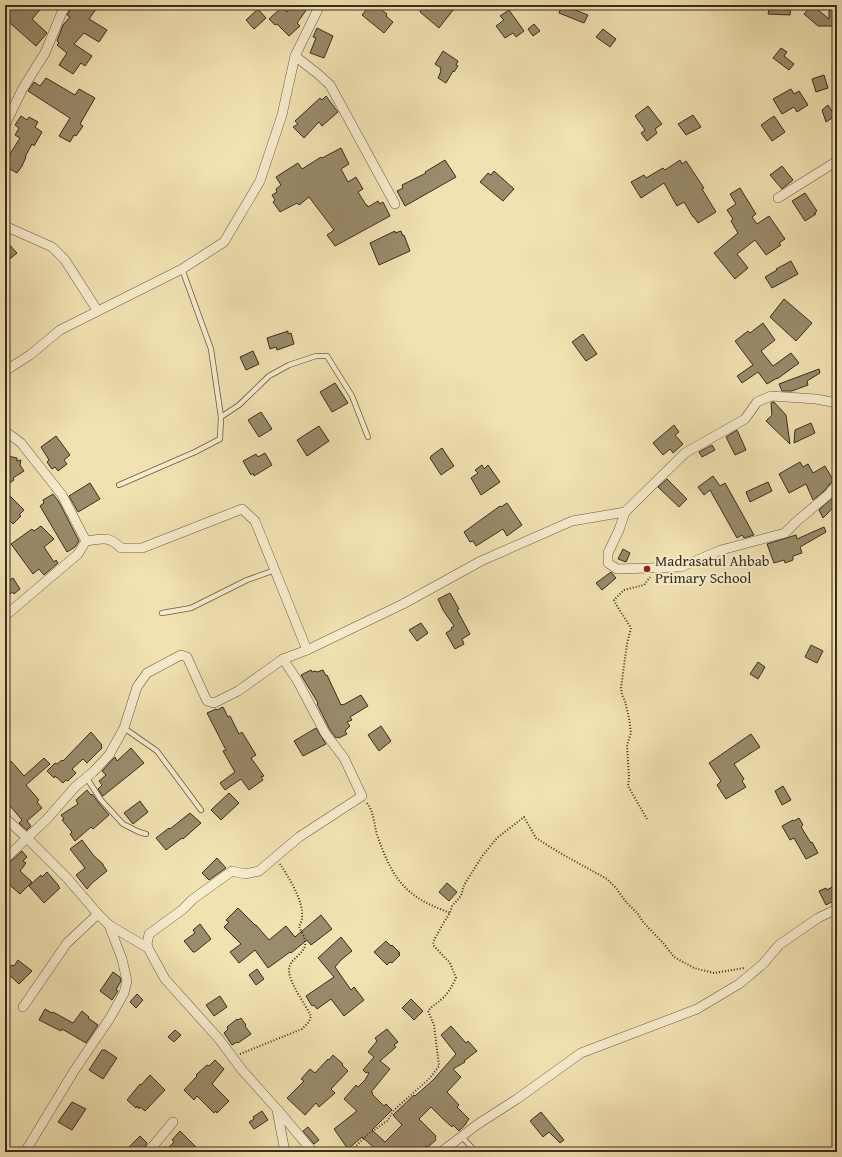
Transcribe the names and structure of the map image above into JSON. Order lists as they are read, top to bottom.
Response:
{
  "places": ["Madrasatul Ahbab Primary School"]
}
